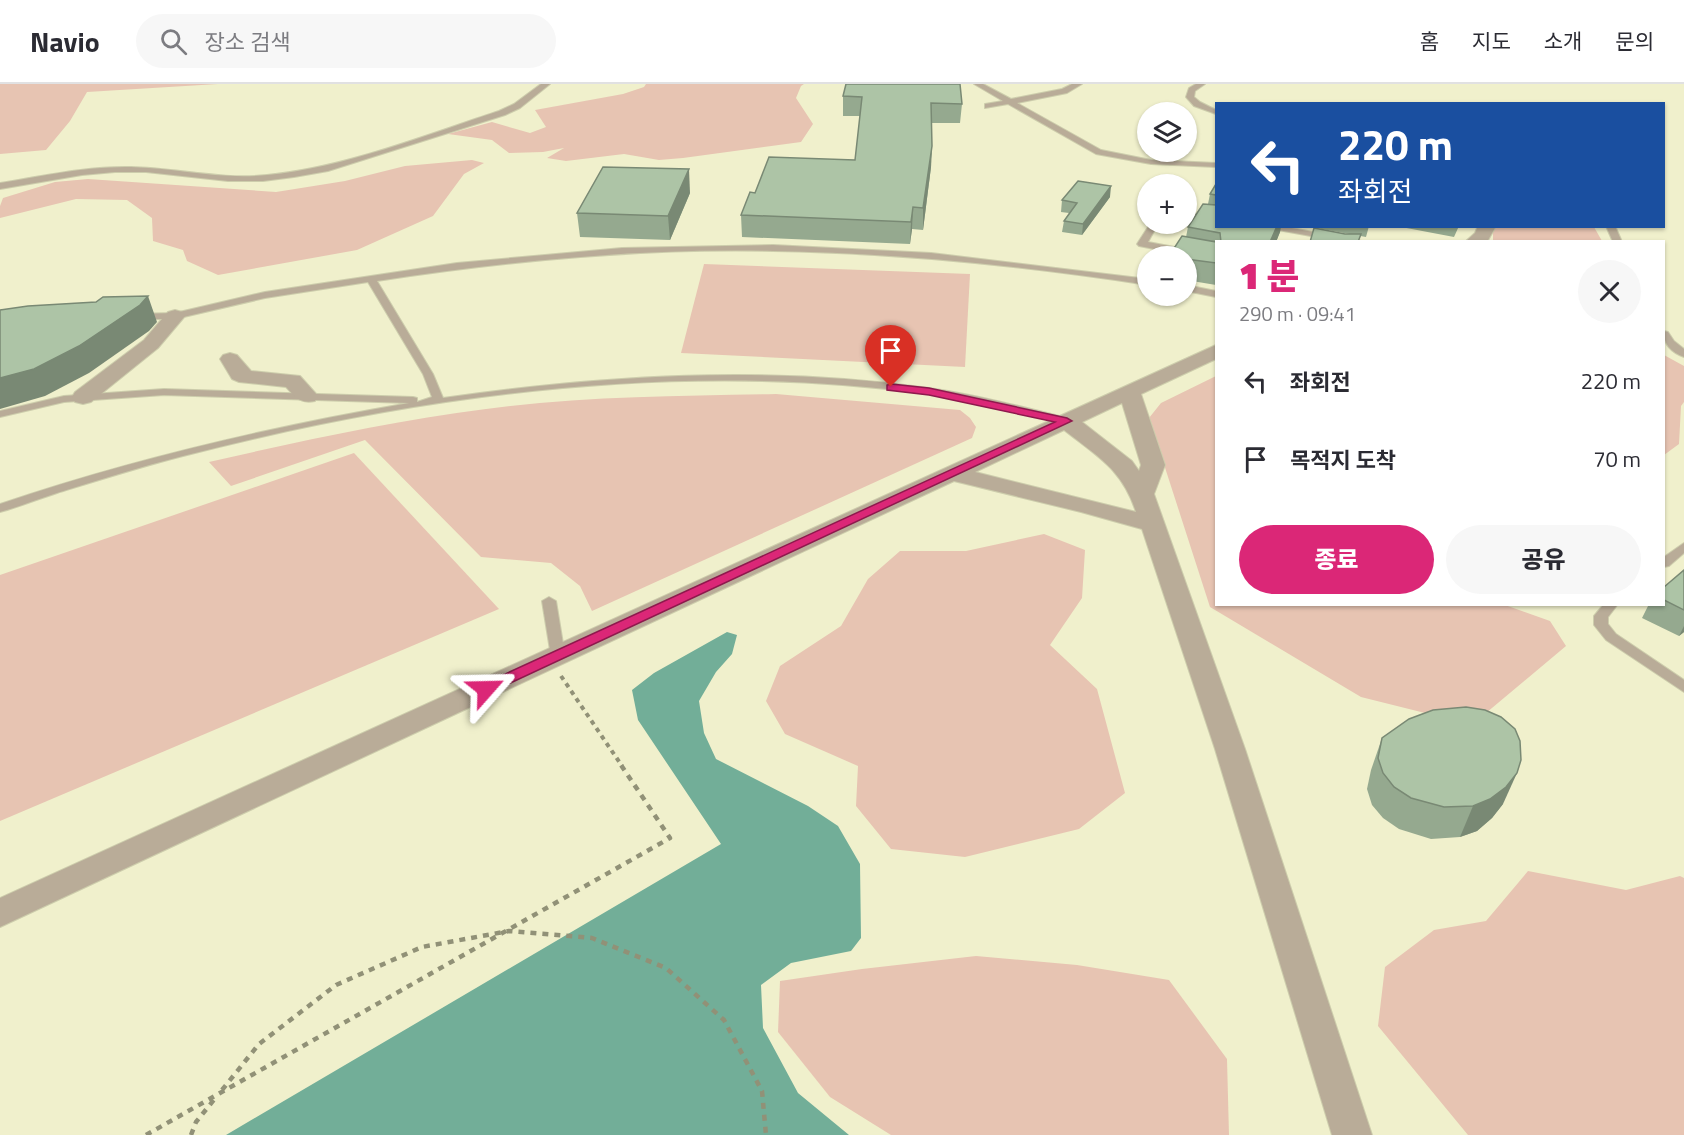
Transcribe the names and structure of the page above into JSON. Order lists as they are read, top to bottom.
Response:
{
  "page": {
    "header": "Navio",
    "search": "장소 검색",
    "nav": [
      "홈",
      "지도",
      "소개",
      "문의"
    ],
    "map_buttons": ["+", "−"],
    "turn": ["220 m", "좌회전"],
    "heading": ["1 분", "290 m · 09:41"],
    "list": [
      {
        "name": "좌회전",
        "value": "220 m"
      },
      {
        "name": "목적지 도착",
        "value": "70 m"
      }
    ],
    "buttons": ["종료", "공유"]
  }
}
